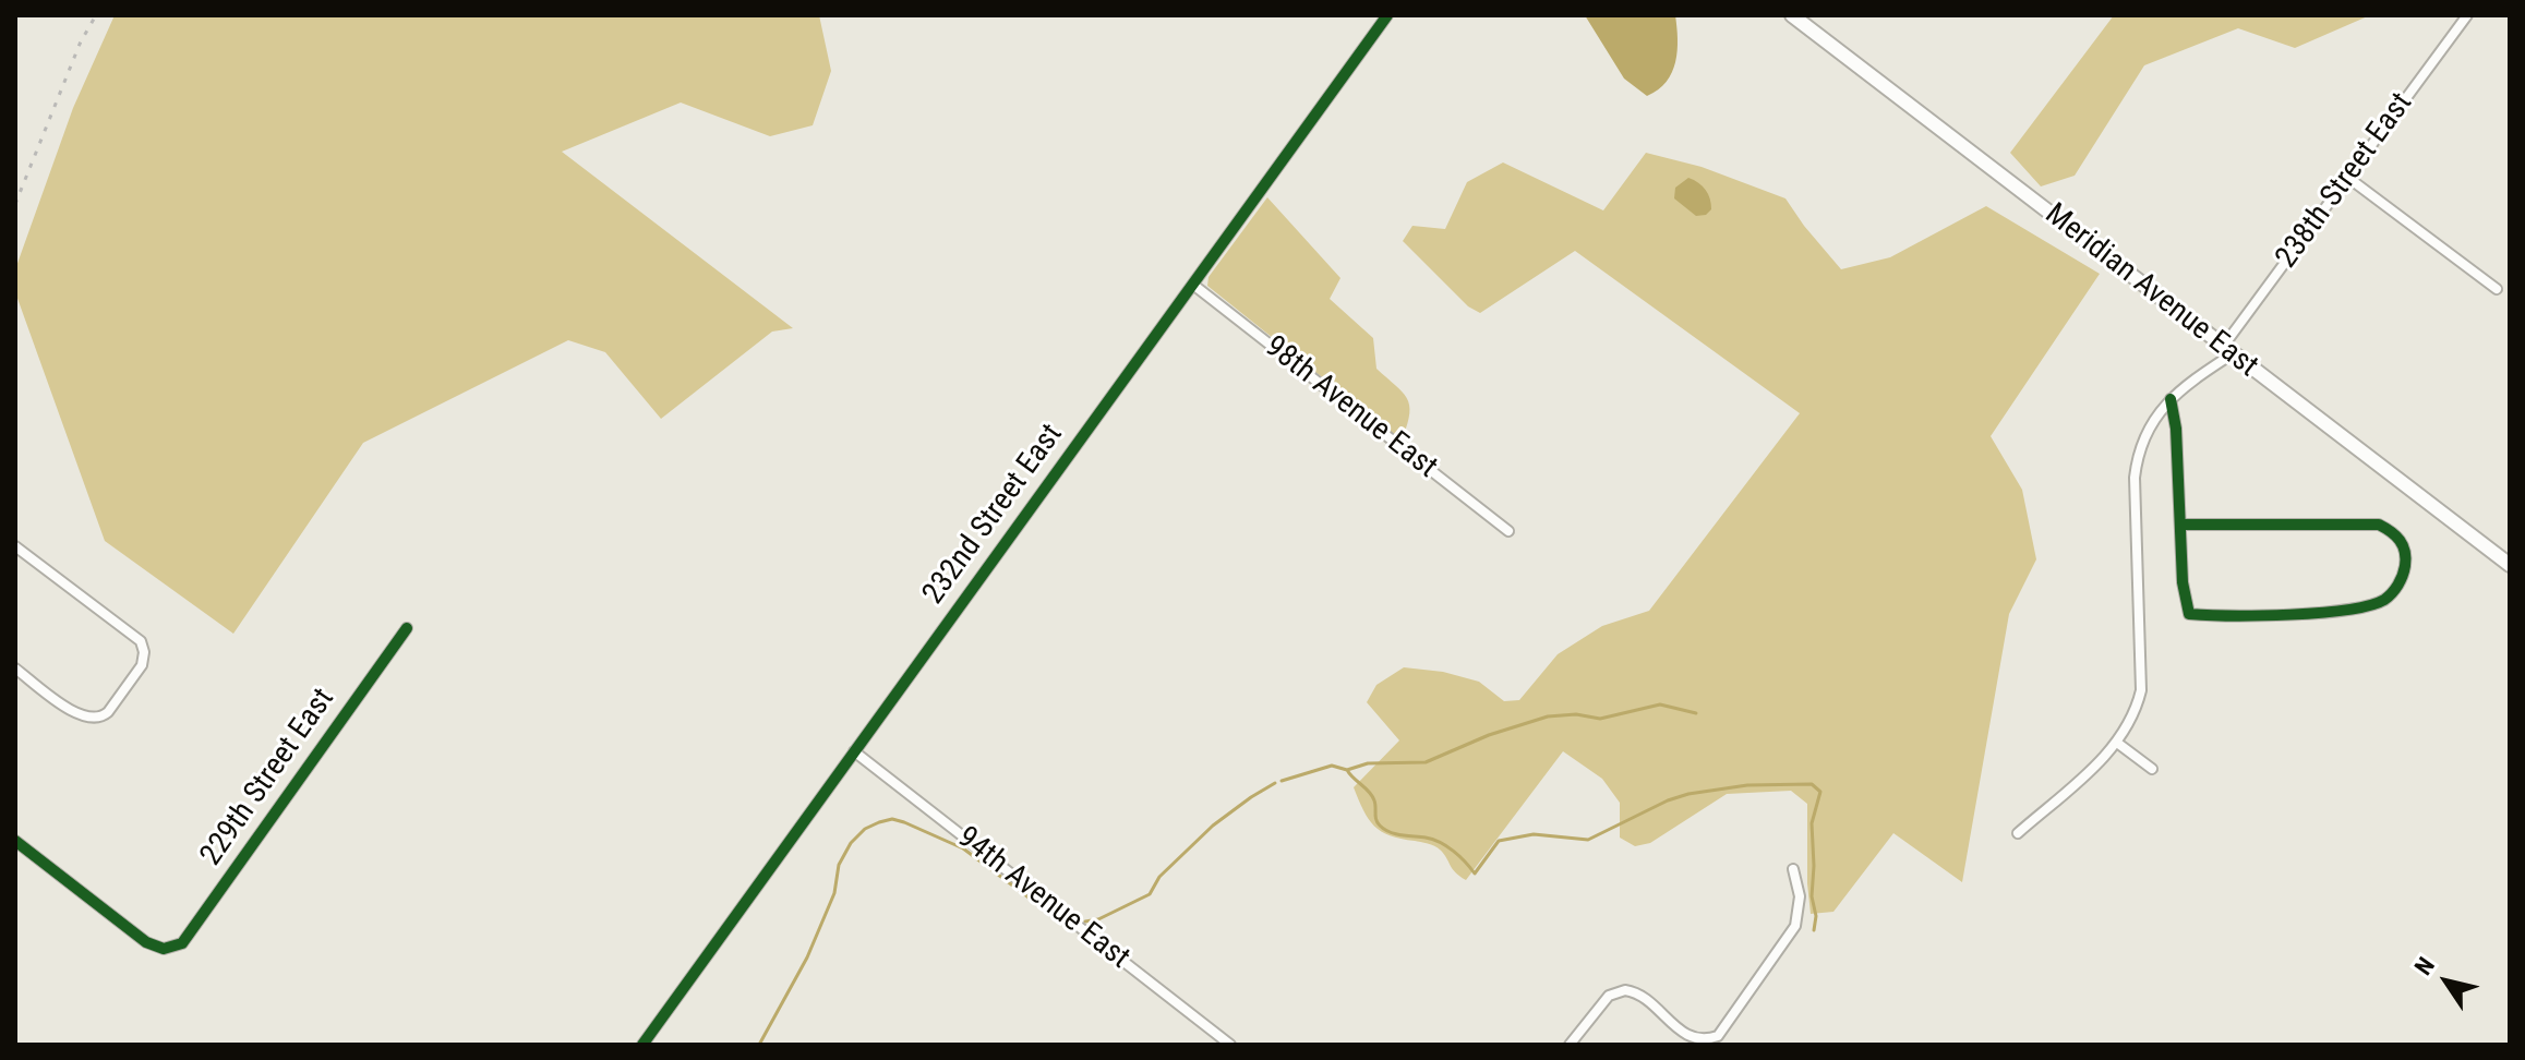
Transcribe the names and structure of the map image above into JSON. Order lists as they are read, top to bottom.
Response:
{
  "streets": {
    "main road": ["Meridian Avenue East"],
    "street": [
      "238th Street East",
      "98th Avenue East",
      "232nd Street East",
      "229th Street East",
      "94th Avenue East"
    ]
  },
  "crossings": [
    ["238th Street East", "Meridian Avenue East"],
    ["98th Avenue East", "232nd Street East"],
    ["232nd Street East", "94th Avenue East"]
  ],
  "north": "top left"
}
